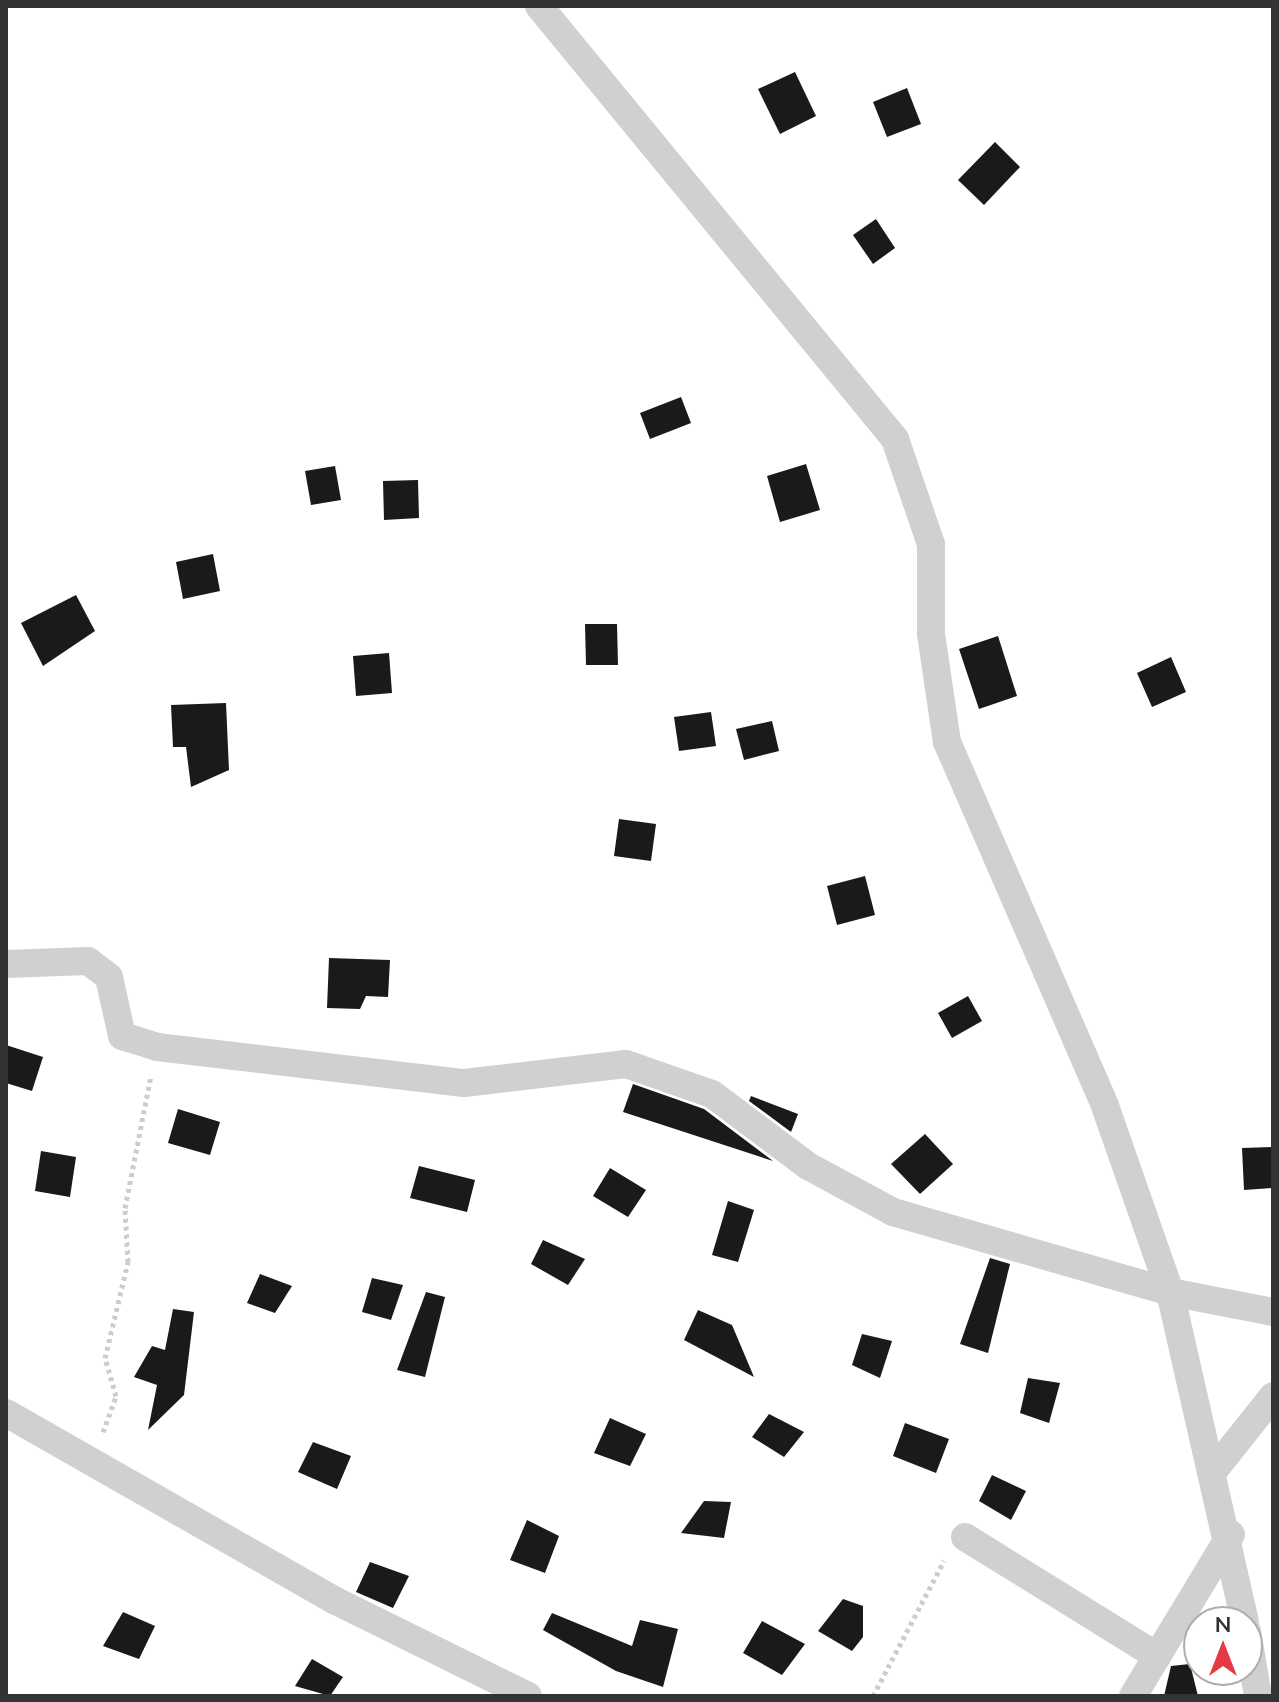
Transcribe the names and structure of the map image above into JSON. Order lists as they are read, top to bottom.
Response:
{
  "north": "top"
}
